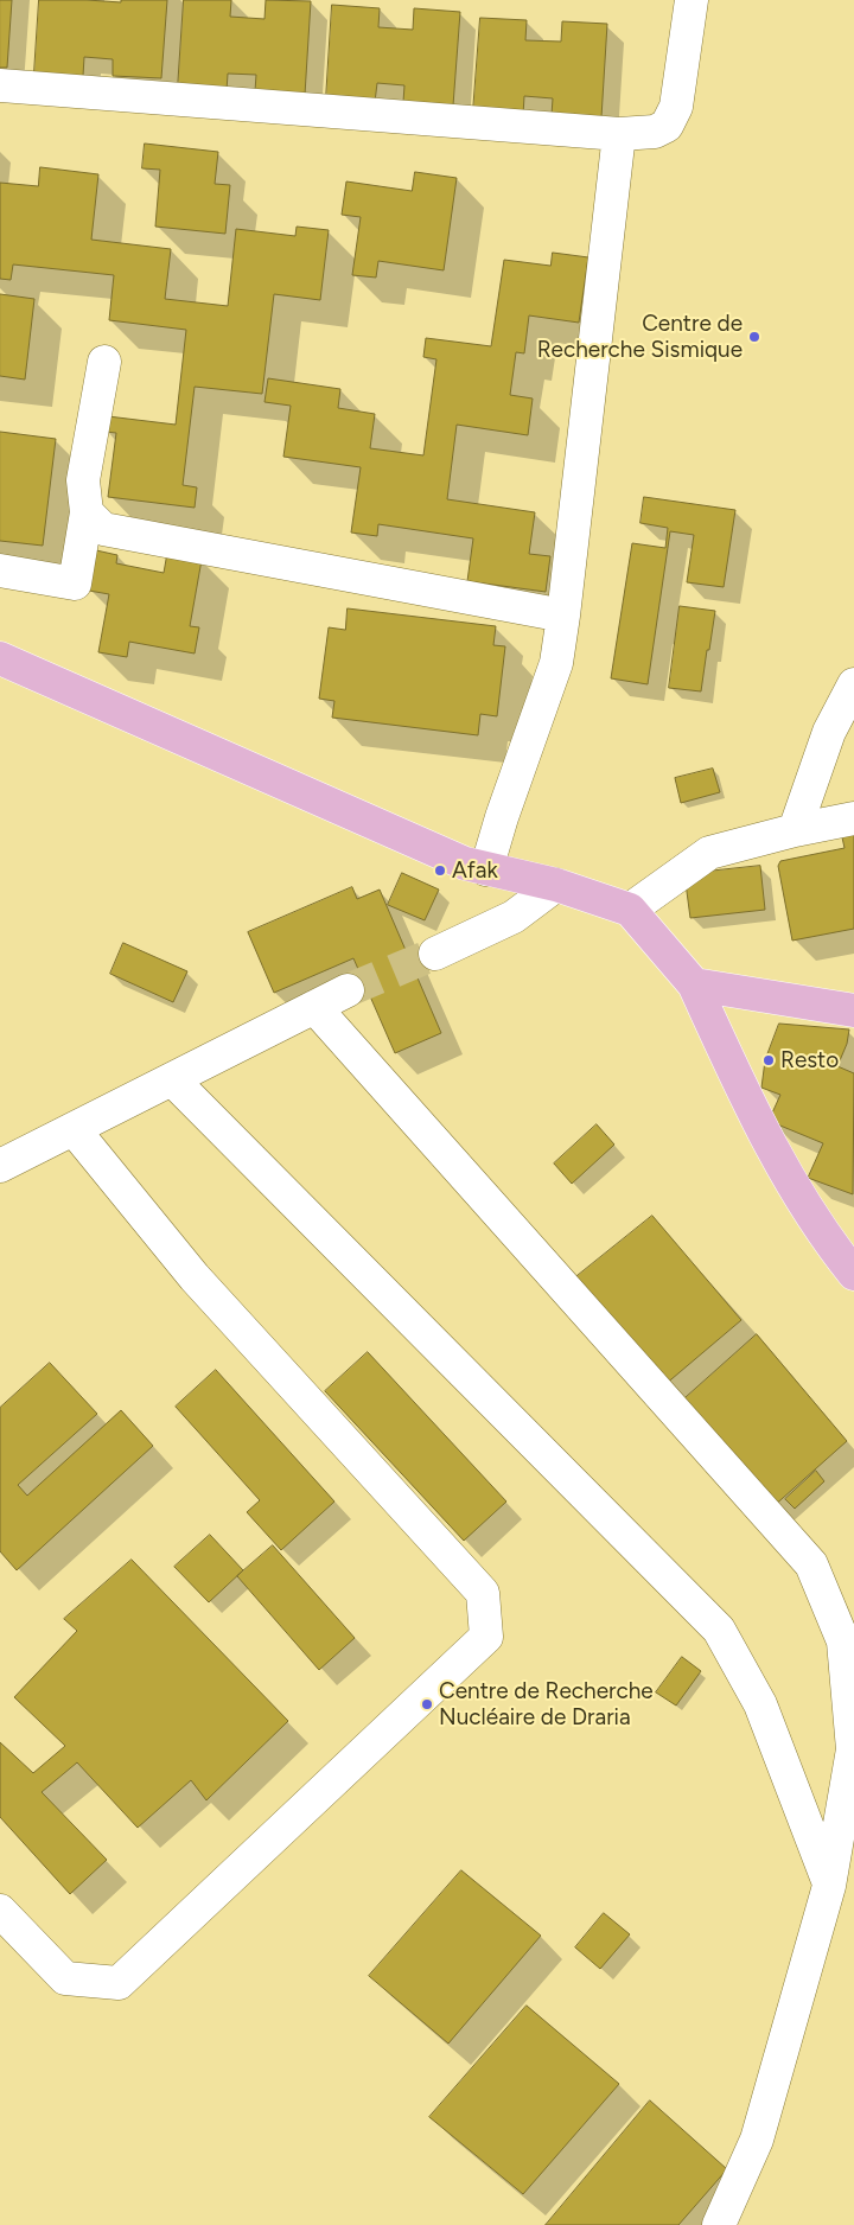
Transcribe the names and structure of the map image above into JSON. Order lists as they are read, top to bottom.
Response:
{
  "places": [
    "Centre de Recherche Sismique",
    "Afak",
    "Resto",
    "Centre de Recherche Nucléaire de Draria"
  ]
}
